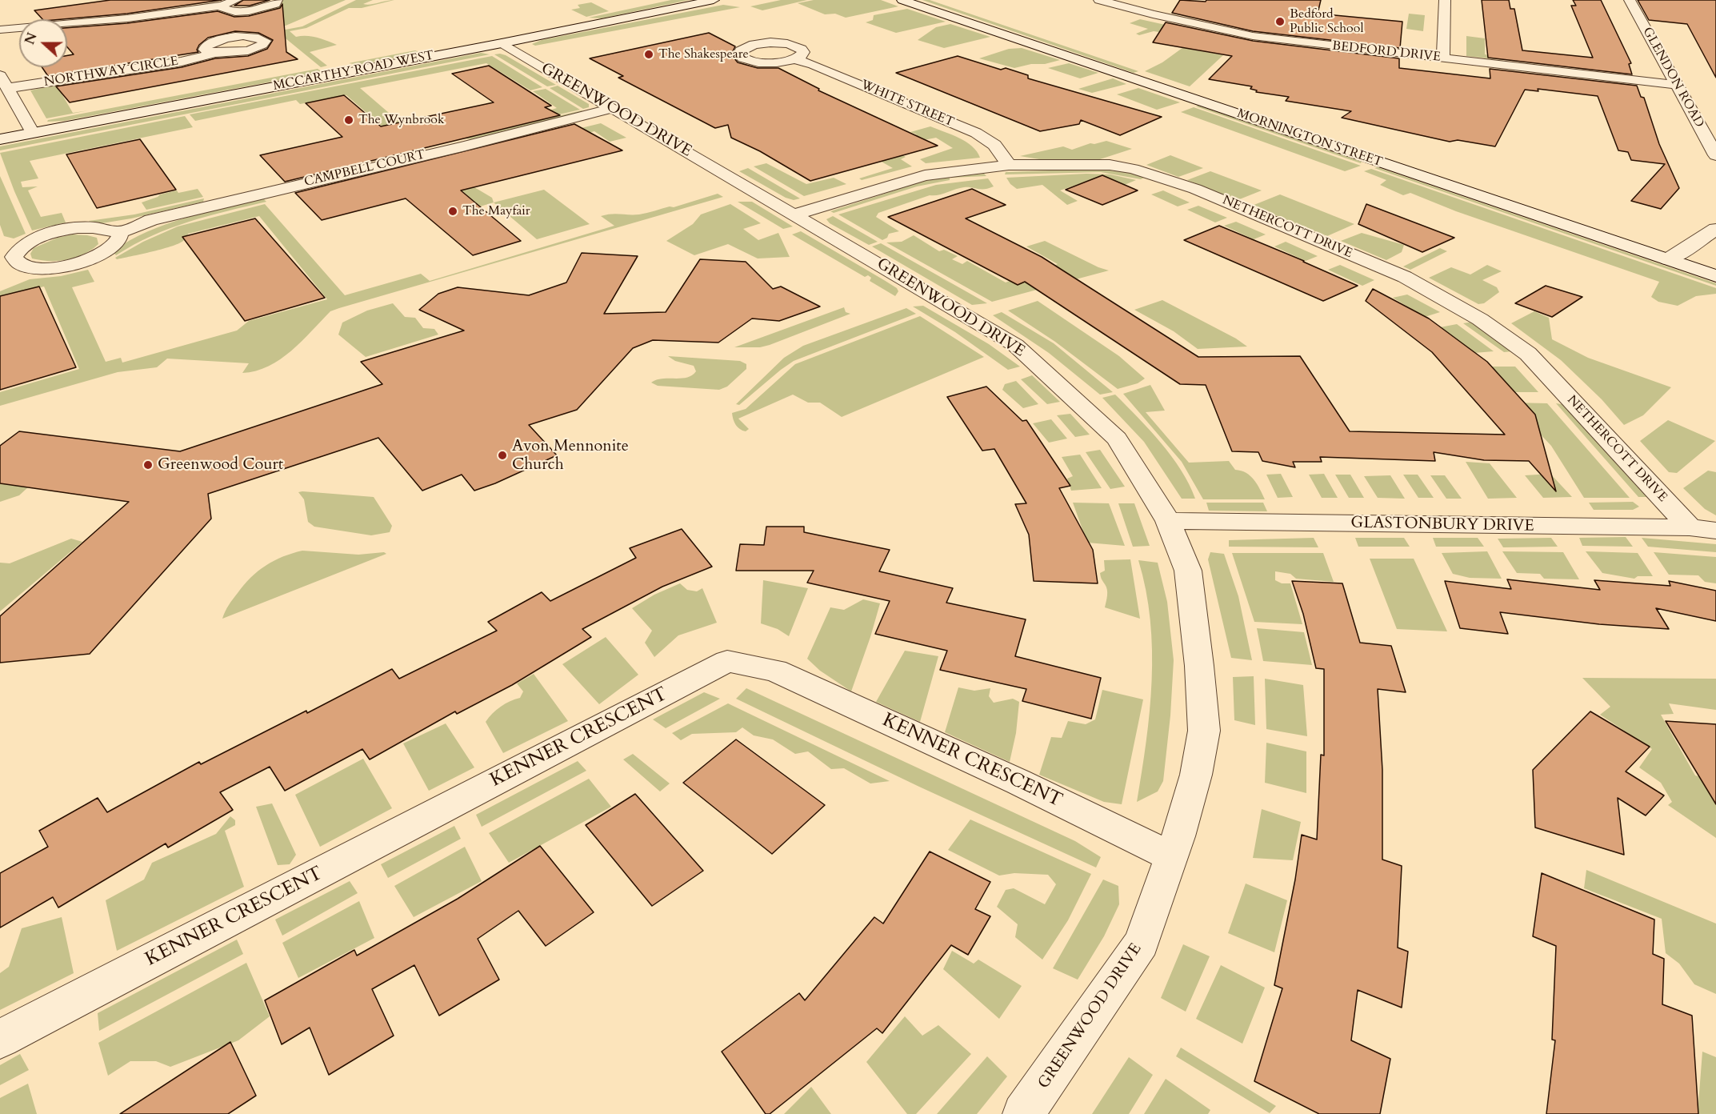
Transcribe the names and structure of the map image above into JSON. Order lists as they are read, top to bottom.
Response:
{
  "streets": {
    "street": [
      "BEDFORD DRIVE",
      "MCCARTHY ROAD WEST",
      "NORTHWAY CIRCLE",
      "GLENDON ROAD",
      "WHITE STREET",
      "GREENWOOD DRIVE",
      "MORNINGTON STREET",
      "CAMPBELL COURT",
      "NETHERCOTT DRIVE",
      "GLASTONBURY DRIVE",
      "KENNER CRESCENT"
    ]
  },
  "crossings": [
    ["BEDFORD DRIVE", "GLENDON ROAD"],
    ["MCCARTHY ROAD WEST", "GREENWOOD DRIVE"],
    ["WHITE STREET", "NETHERCOTT DRIVE"],
    ["GREENWOOD DRIVE", "CAMPBELL COURT"],
    ["GREENWOOD DRIVE", "NETHERCOTT DRIVE"],
    ["GREENWOOD DRIVE", "GLASTONBURY DRIVE"],
    ["GREENWOOD DRIVE", "KENNER CRESCENT"],
    ["NETHERCOTT DRIVE", "GLASTONBURY DRIVE"]
  ],
  "places": [
    "Bedford Public School",
    "The Shakespeare",
    "The Wynbrook",
    "The Mayfair",
    "Avon Mennonite Church",
    "Greenwood Court"
  ],
  "north": "left"
}
